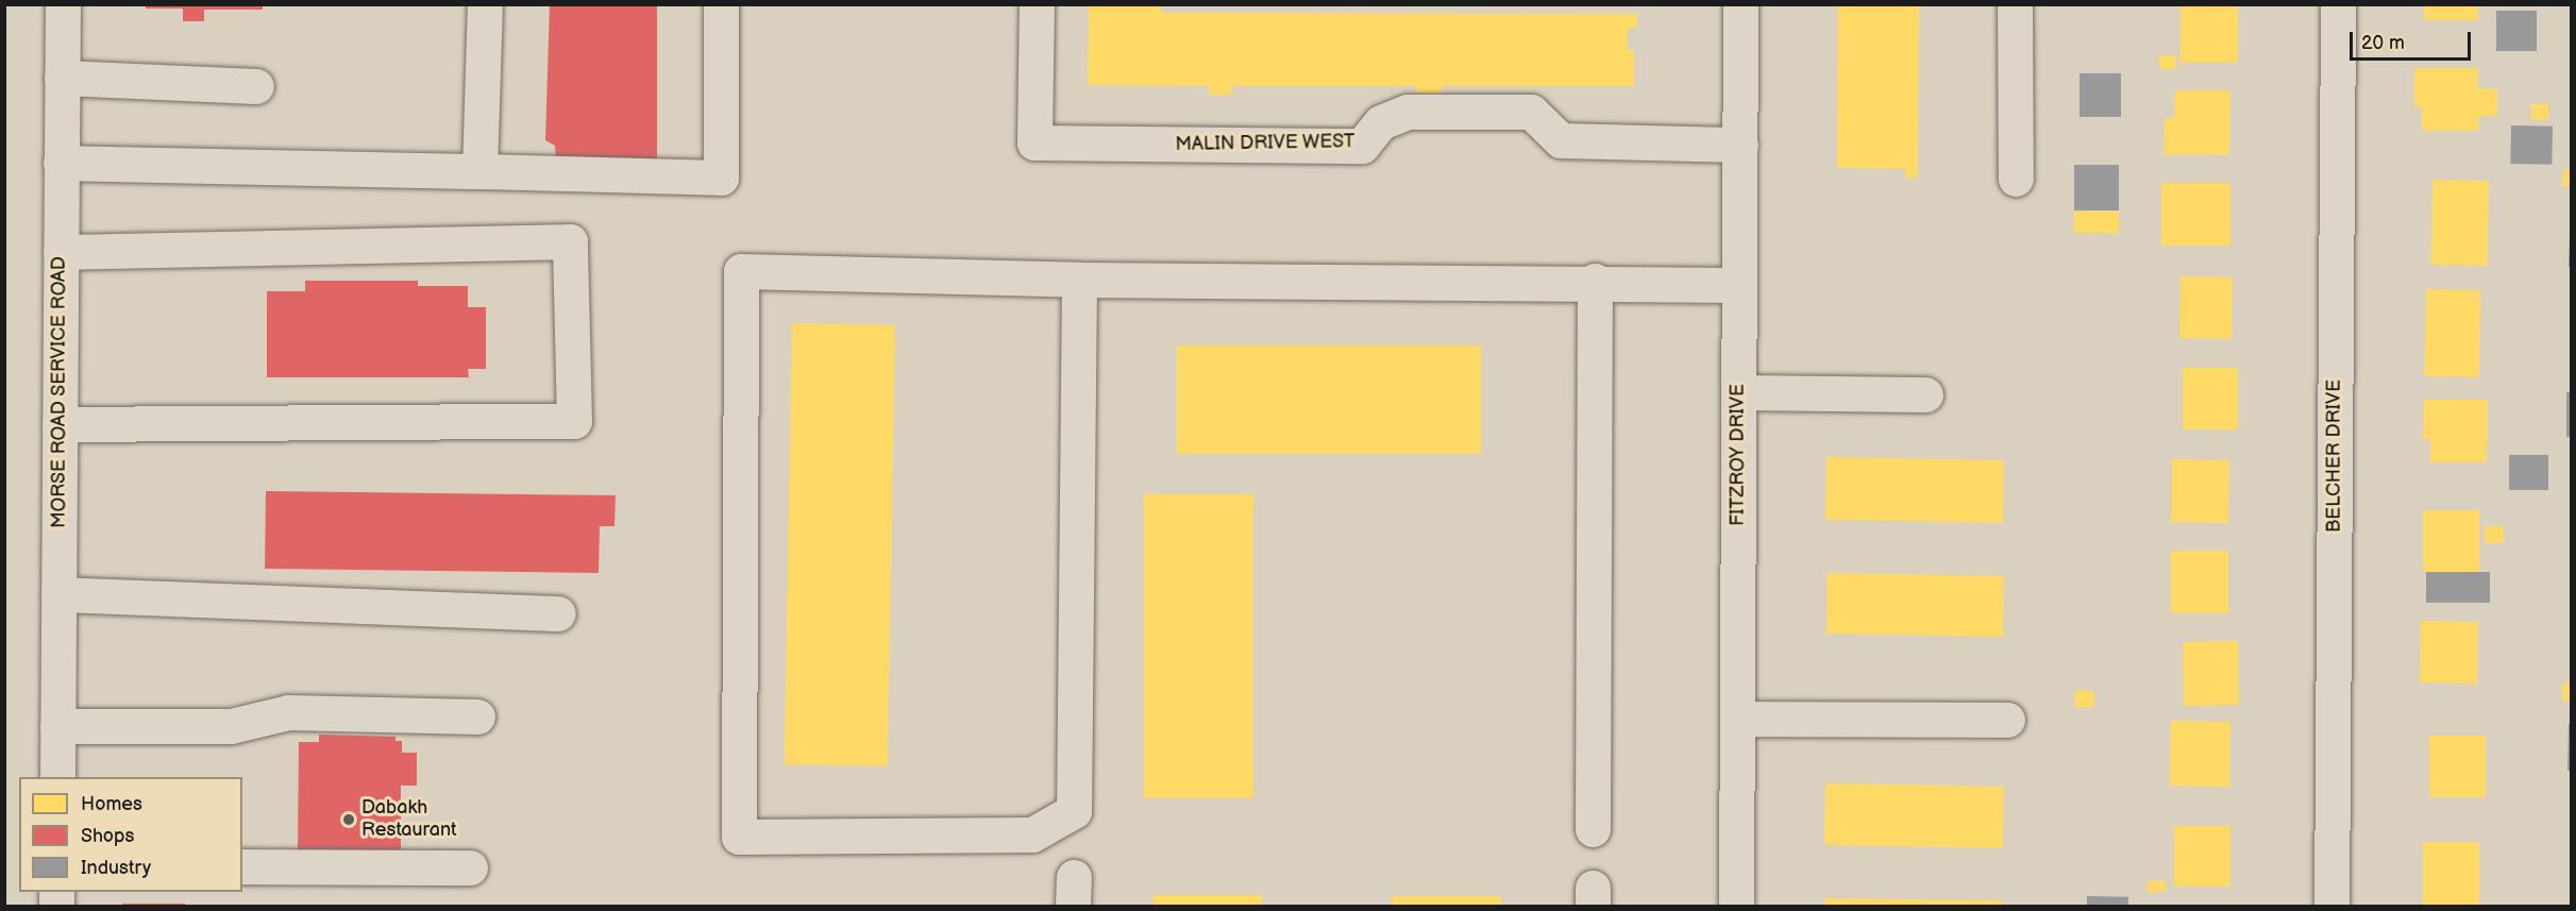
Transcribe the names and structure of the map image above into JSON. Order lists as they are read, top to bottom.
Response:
{
  "streets": {
    "street": [
      "MALIN DRIVE WEST",
      "MORSE ROAD SERVICE ROAD",
      "FITZROY DRIVE",
      "BELCHER DRIVE"
    ]
  },
  "crossings": [
    ["MALIN DRIVE WEST", "FITZROY DRIVE"]
  ],
  "places": ["Dabakh Restaurant"],
  "legend": ["Homes", "Shops", "Industry"],
  "scale_bar": "20 m"
}
